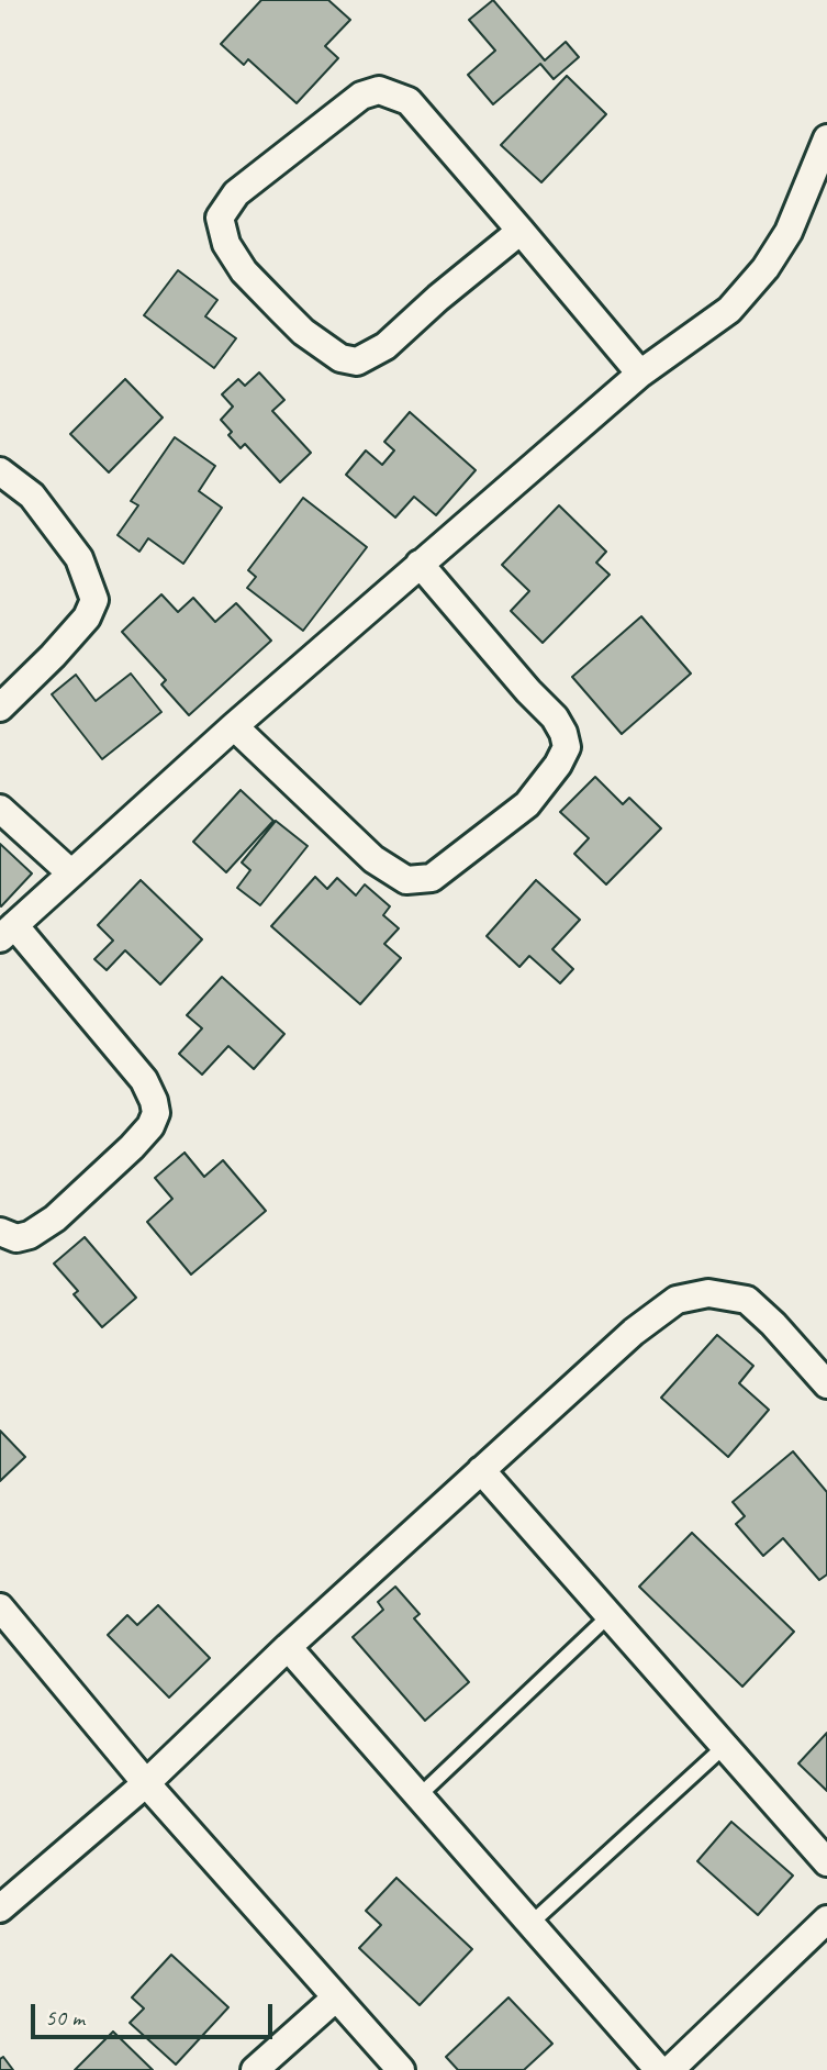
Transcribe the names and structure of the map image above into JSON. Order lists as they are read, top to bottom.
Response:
{
  "scale_bar": "50 m"
}
